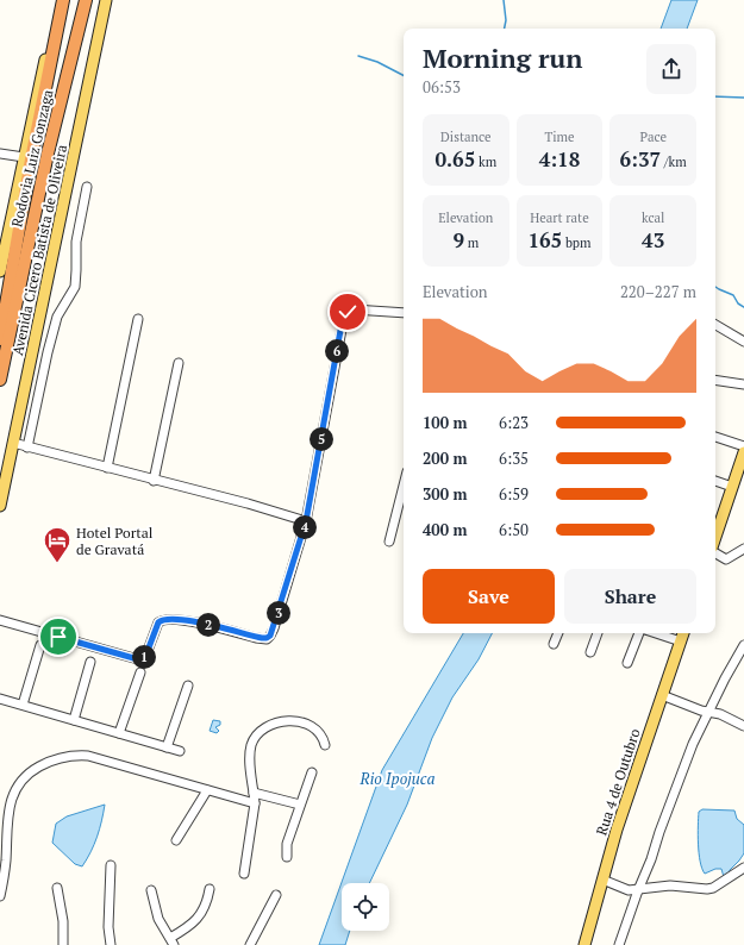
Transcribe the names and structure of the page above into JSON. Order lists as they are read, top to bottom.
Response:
{
  "streets": {
    "highway": ["Rodovia Luiz Gonzaga"],
    "main road": ["Avenida Cicero Batista de Oliveira", "Rua 4 de Outubro"]
  },
  "water": ["Rio Ipojuca"],
  "places": {
    "hotel": ["Hotel Portal de Gravatá"]
  },
  "page": {
    "heading": ["Morning run", "06:53"],
    "stats": [
      ["Distance", "0.65 km"],
      ["Time", "4:18"],
      ["Pace", "6:37 /km"],
      ["Elevation", "9 m"],
      ["Heart rate", "165 bpm"],
      ["kcal", "43"]
    ],
    "chart": ["Elevation", "220–227 m"],
    "pins": [
      "6",
      "5",
      "4",
      "3",
      "2",
      "1"
    ],
    "list": [
      {
        "name": "100 m",
        "note": "6:23"
      },
      {
        "name": "200 m",
        "note": "6:35"
      },
      {
        "name": "300 m",
        "note": "6:59"
      },
      {
        "name": "400 m",
        "note": "6:50"
      }
    ],
    "buttons": ["Save", "Share"]
  }
}
